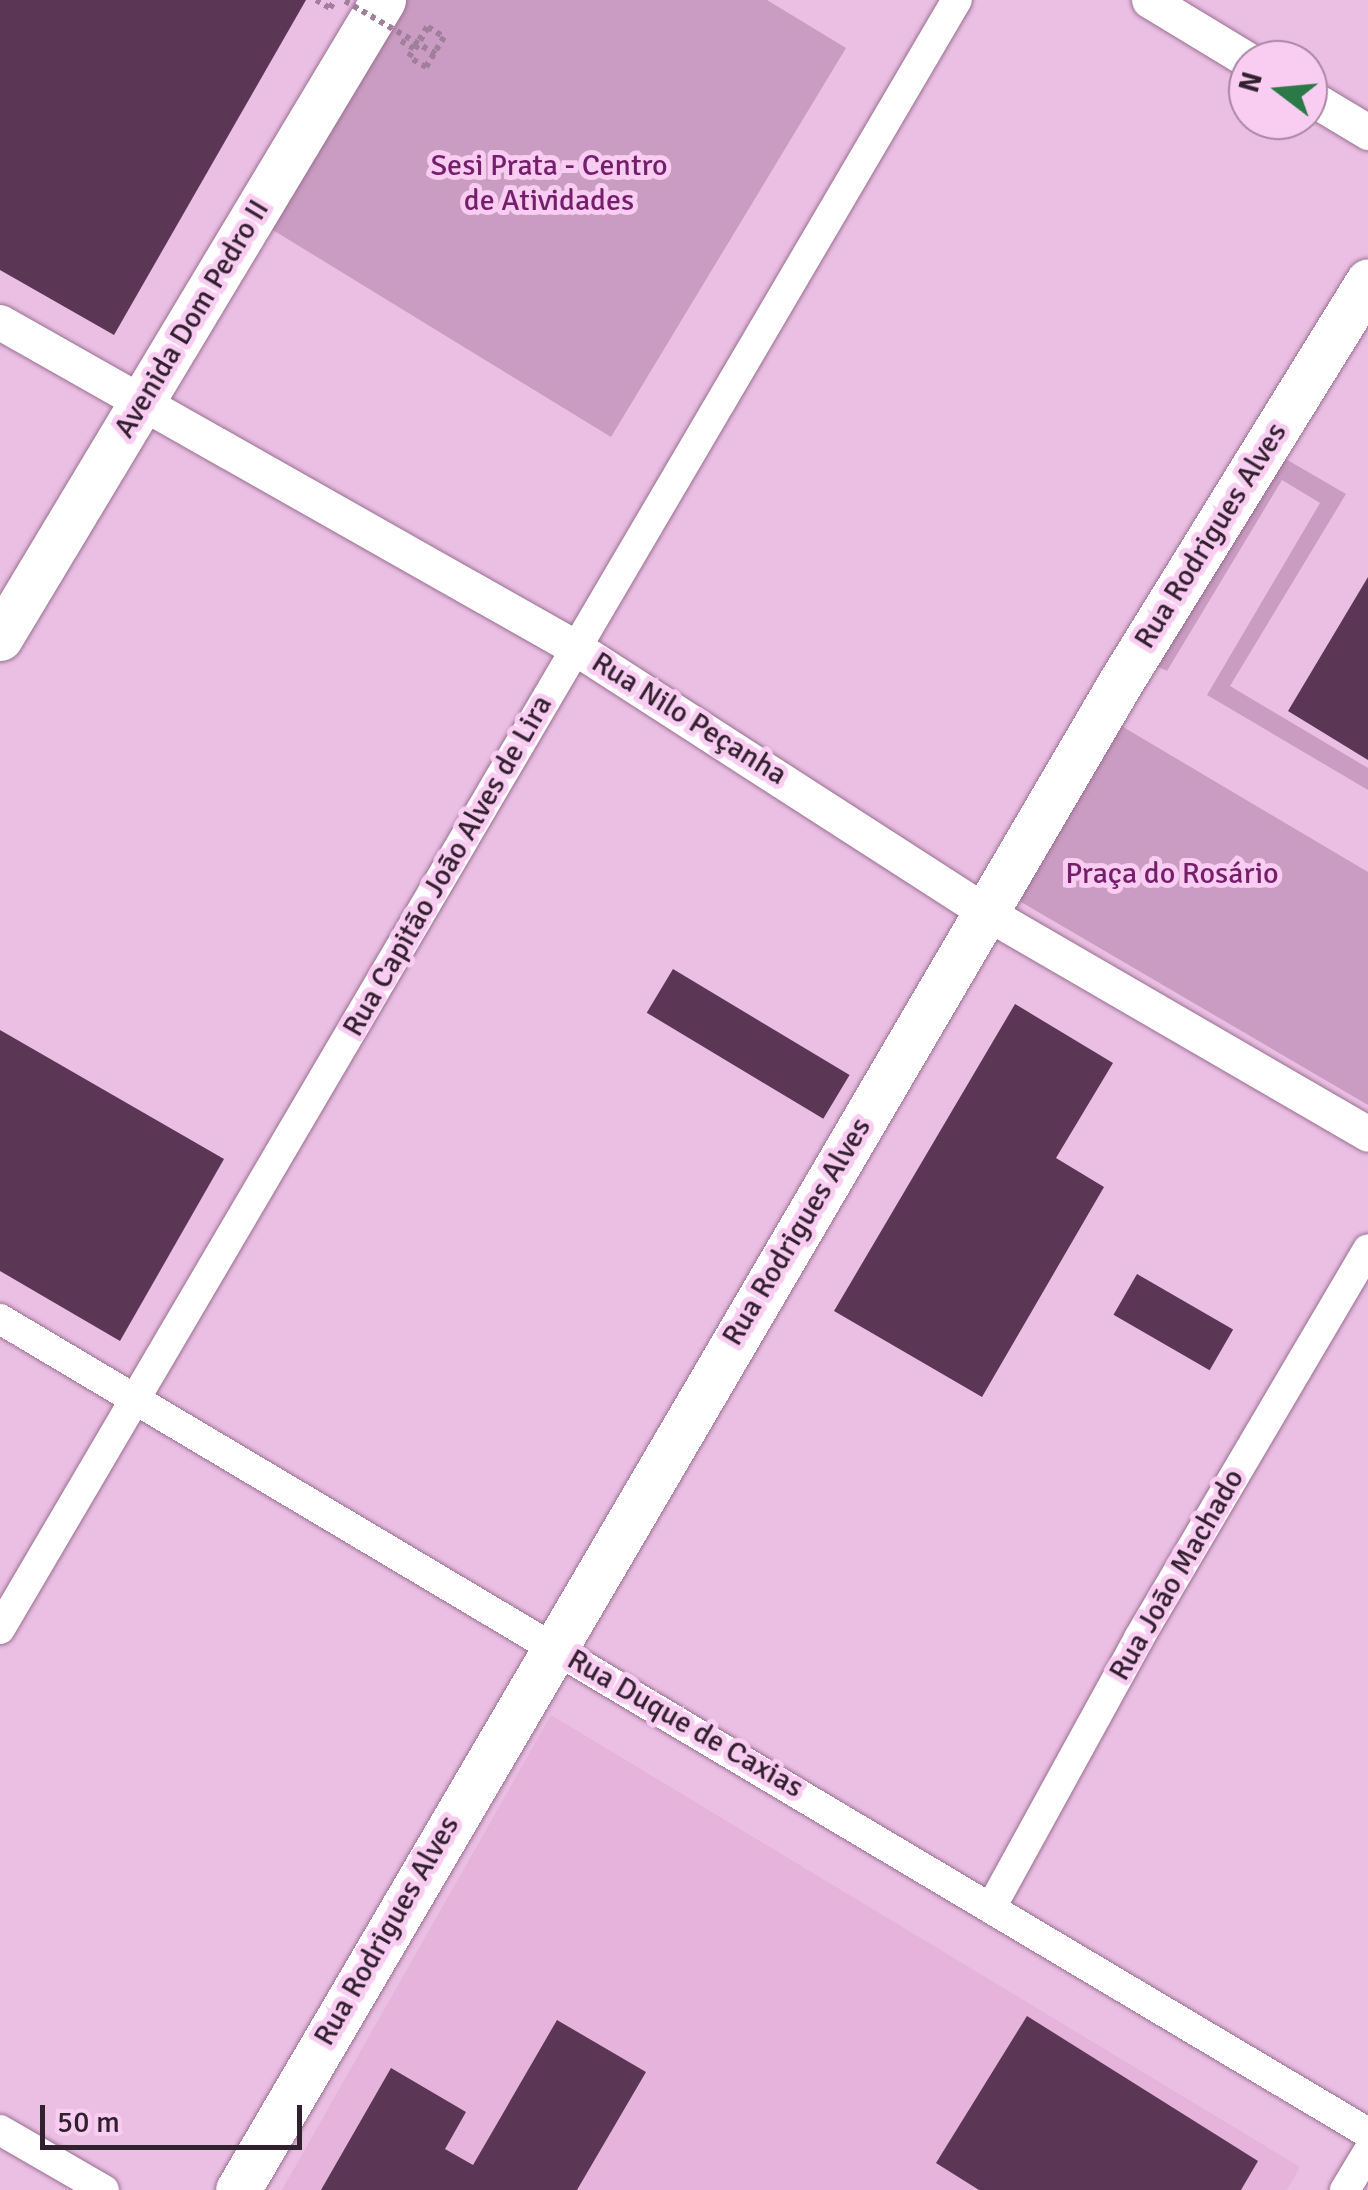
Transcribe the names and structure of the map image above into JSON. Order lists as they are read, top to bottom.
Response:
{
  "streets": {
    "main road": ["Avenida Dom Pedro II", "Rua Rodrigues Alves"],
    "street": [
      "Rua Nilo Peçanha",
      "Rua Capitão João Alves de Lira",
      "Rua João Machado",
      "Rua Duque de Caxias"
    ]
  },
  "crossings": [
    ["Avenida Dom Pedro II", "Rua Nilo Peçanha"],
    ["Rua Rodrigues Alves", "Rua Nilo Peçanha"],
    ["Rua Rodrigues Alves", "Rua Duque de Caxias"],
    ["Rua Nilo Peçanha", "Rua Capitão João Alves de Lira"],
    ["Rua Capitão João Alves de Lira", "Rua Duque de Caxias"],
    ["Rua João Machado", "Rua Duque de Caxias"]
  ],
  "parks": ["Sesi Prata - Centro de Atividades", "Praça do Rosário"],
  "scale_bar": "50 m",
  "north": "left"
}
